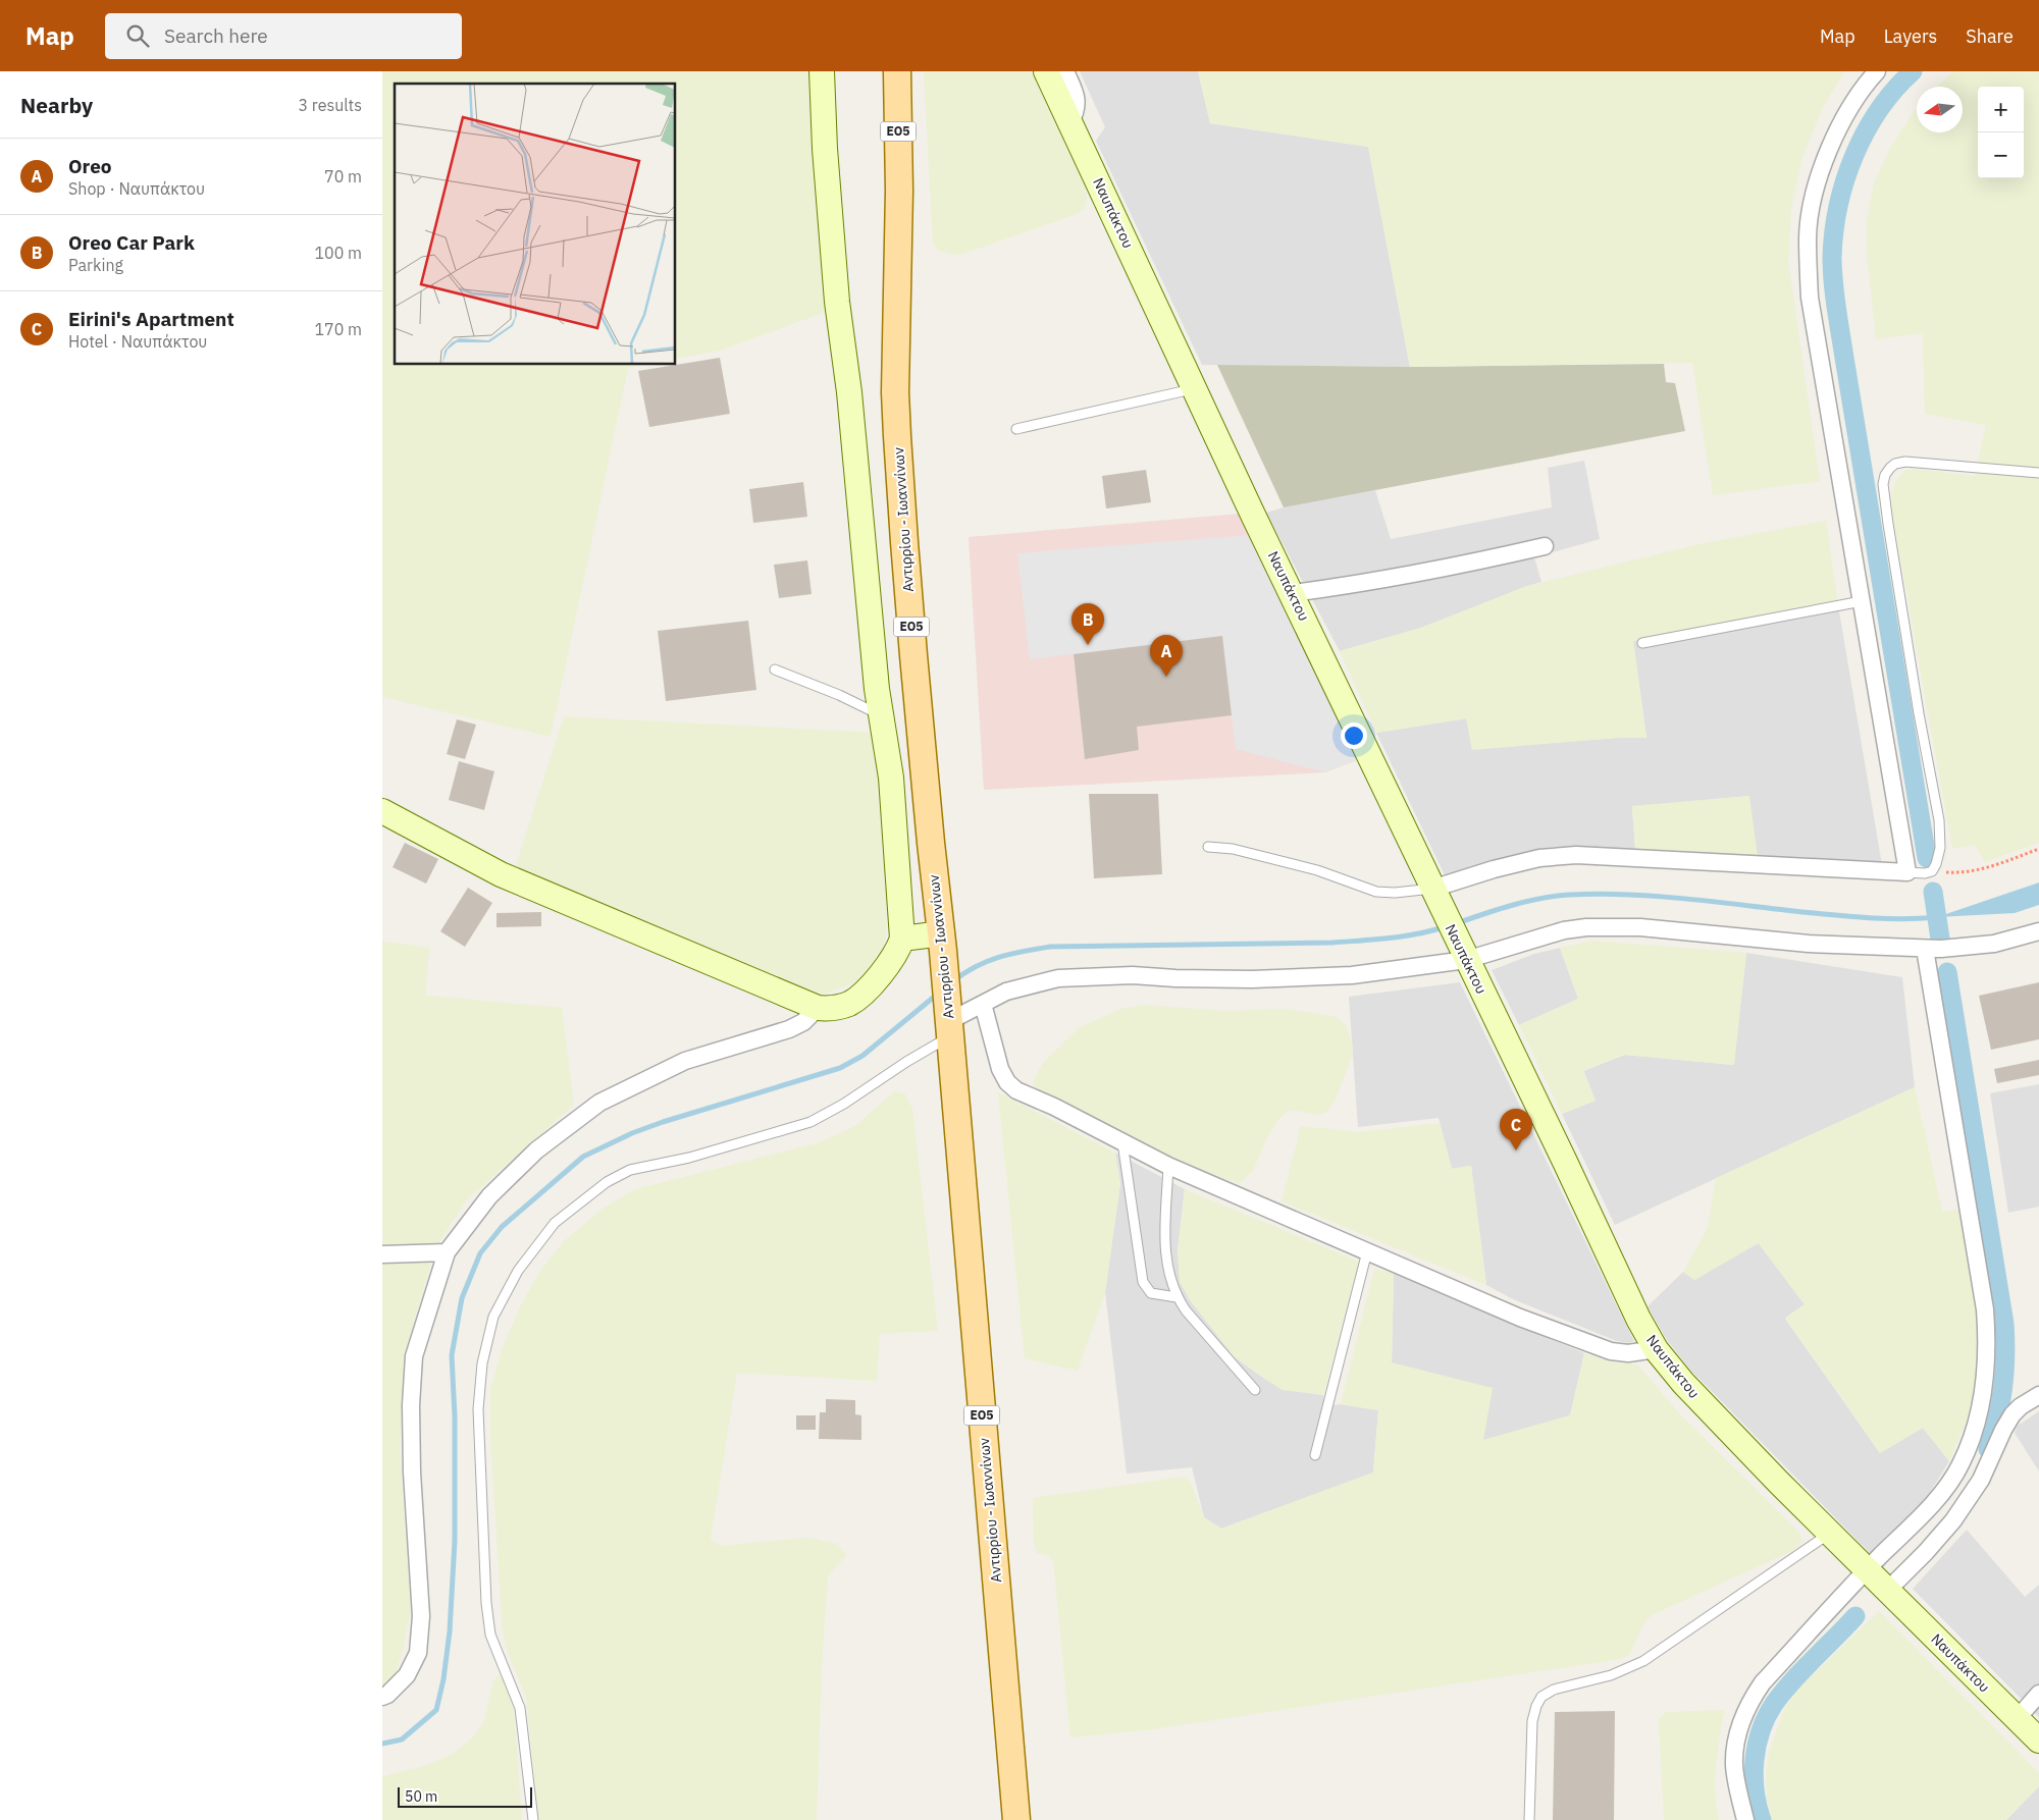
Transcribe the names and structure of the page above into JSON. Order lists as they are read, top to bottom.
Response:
{
  "streets": {
    "main road": ["ΕΟ5", "Ναυπάκτου", "Αντιρρίου - Ιωαννίνων"]
  },
  "scale_bar": "50 m",
  "north": "left",
  "page": {
    "header": "Map",
    "search": "Search here",
    "nav": ["Map", "Layers", "Share"],
    "heading": ["Nearby", "3 results"],
    "map_buttons": ["+", "−"],
    "list": [
      {
        "mark": "A",
        "name": "Oreo",
        "note": "Shop · Ναυπάκτου",
        "value": "70 m"
      },
      {
        "mark": "B",
        "name": "Oreo Car Park",
        "note": "Parking",
        "value": "100 m"
      },
      {
        "mark": "C",
        "name": "Eirini's Apartment",
        "note": "Hotel · Ναυπάκτου",
        "value": "170 m"
      }
    ],
    "pins": ["B", "A", "C"],
    "scale": "50 m"
  }
}
